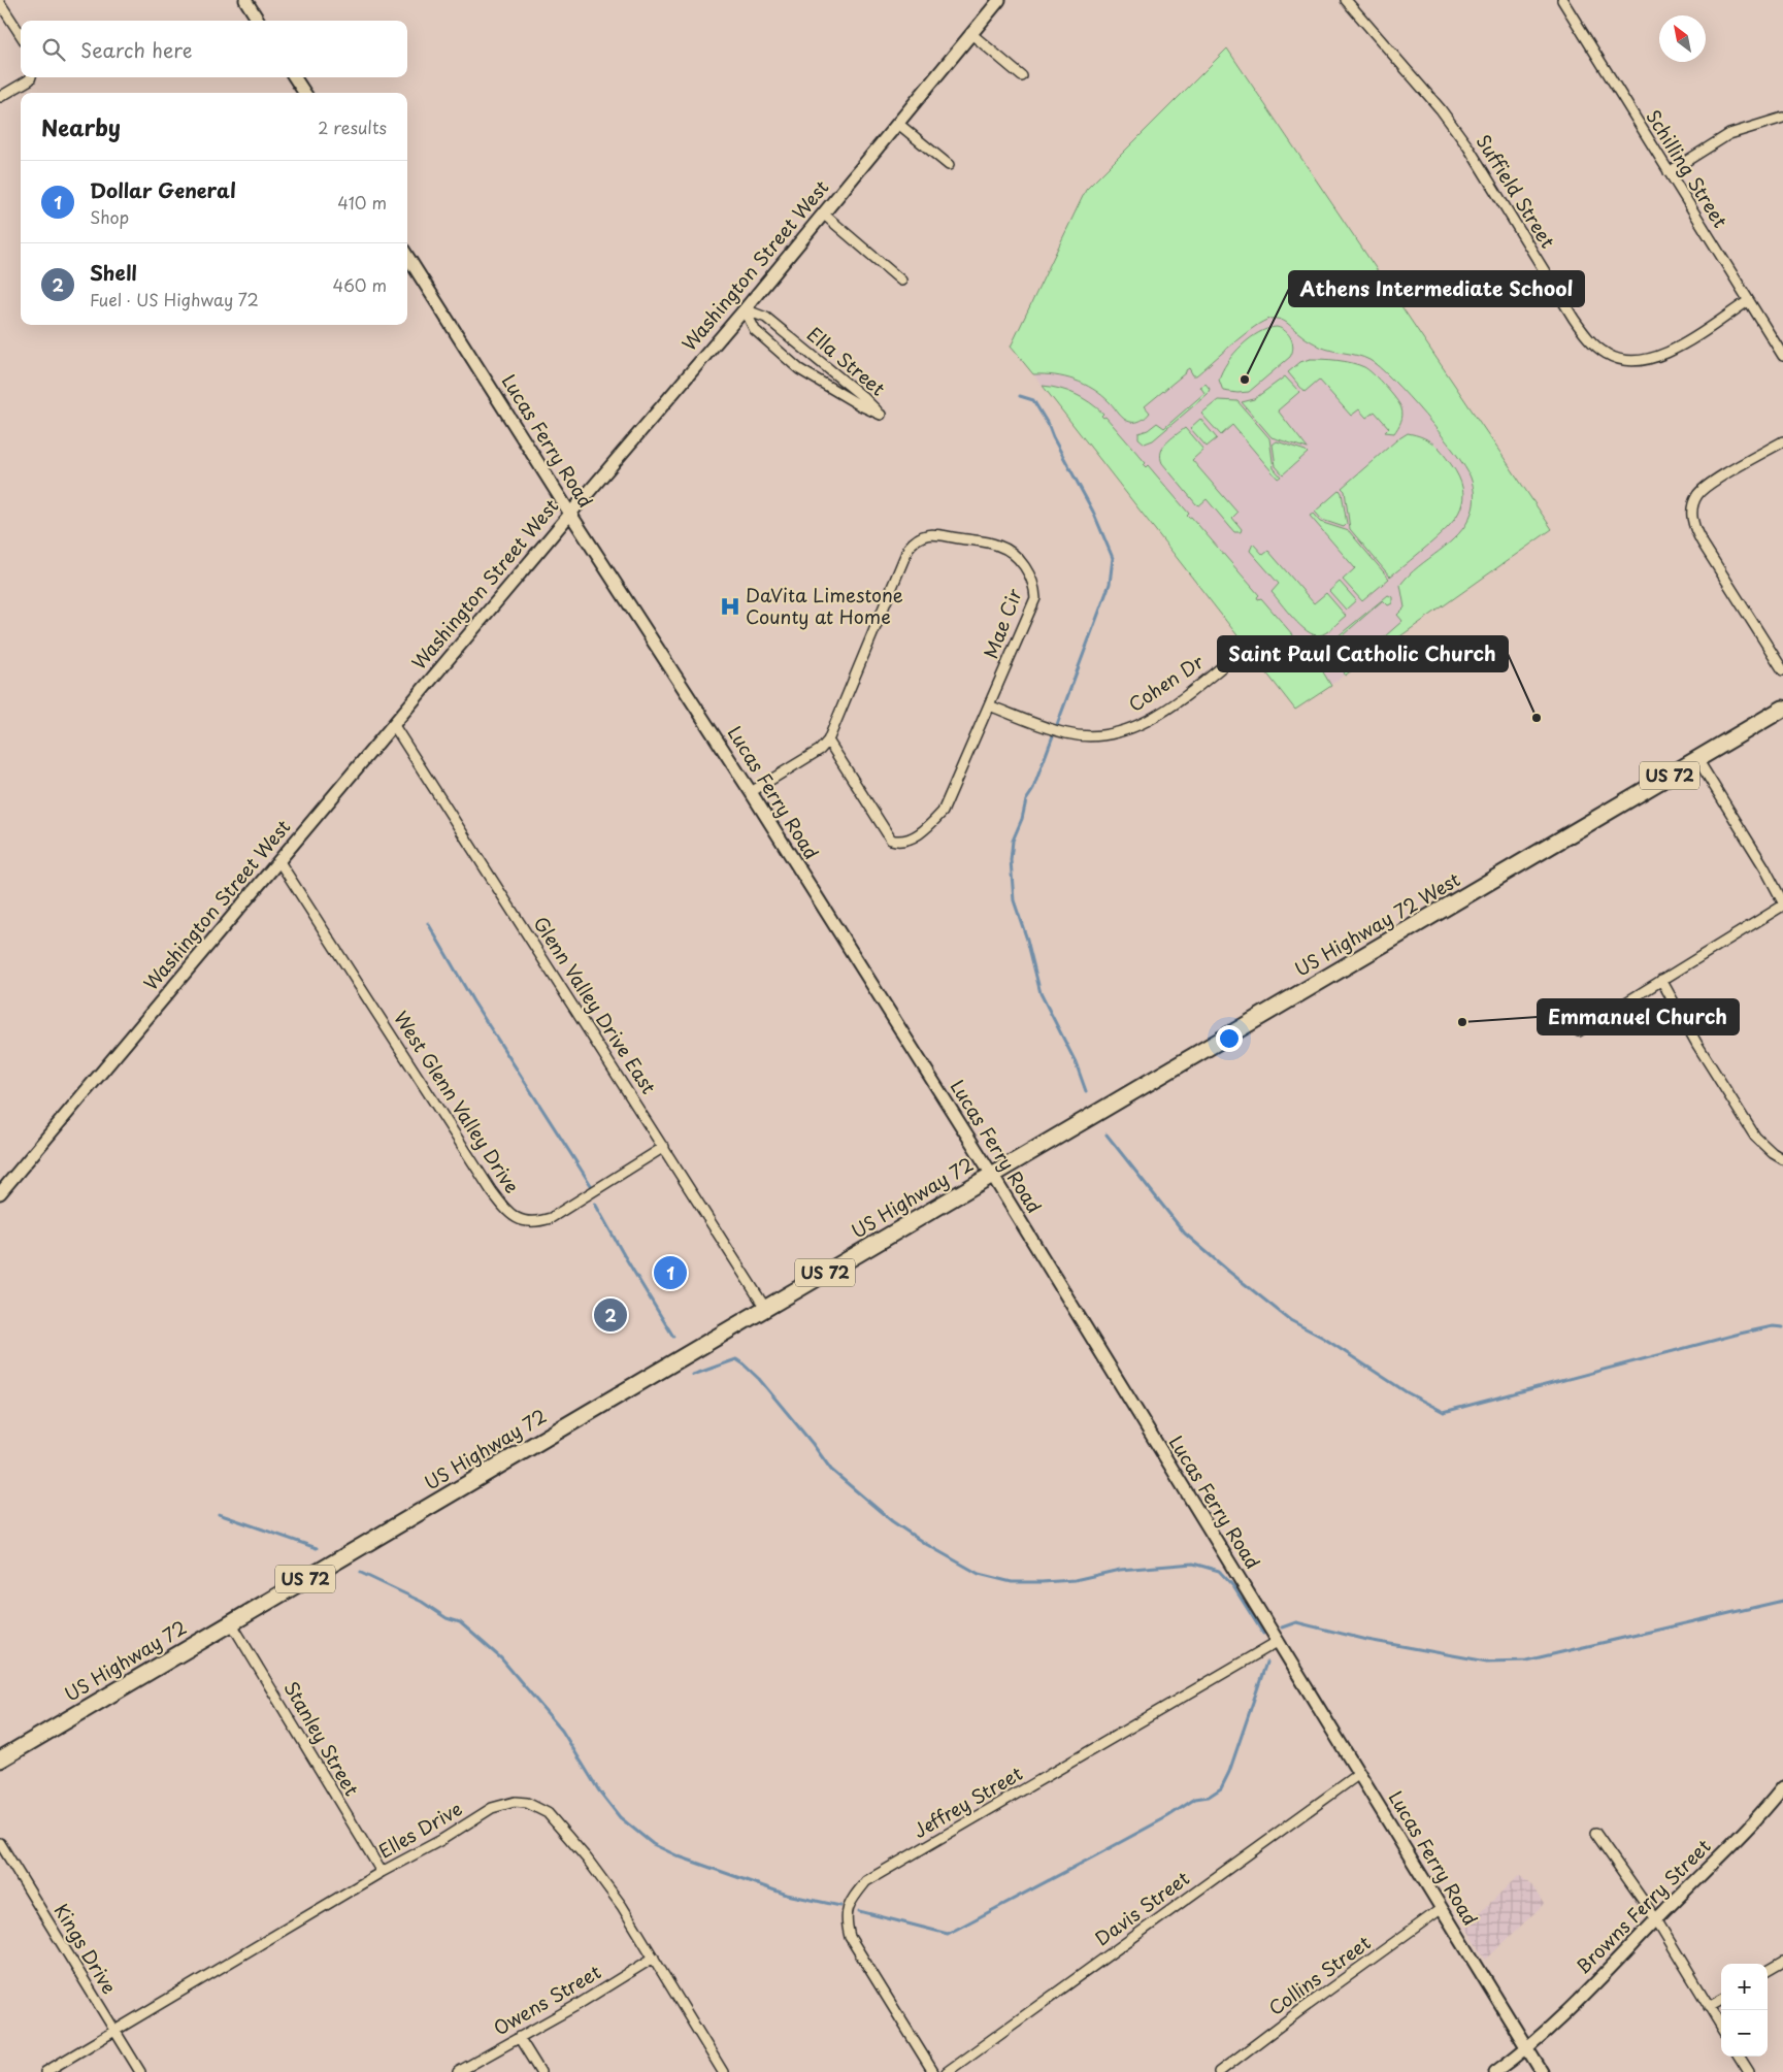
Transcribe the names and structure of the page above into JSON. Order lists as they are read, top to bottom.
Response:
{
  "streets": {
    "highway": ["US 72", "US Highway 72 West", "US Highway 72"],
    "street": [
      "Schilling Street",
      "Suffield Street",
      "Washington Street West",
      "Ella Street",
      "Lucas Ferry Road",
      "Mae Cir",
      "Cohen Dr",
      "Glenn Valley Drive East",
      "West Glenn Valley Drive",
      "Stanley Street",
      "Jeffrey Street",
      "Elles Drive",
      "Browns Ferry Street",
      "Davis Street",
      "Kings Drive",
      "Collins Street",
      "Owens Street"
    ]
  },
  "crossings": [
    ["Schilling Street", "Suffield Street"],
    ["Washington Street West", "Ella Street"],
    ["Washington Street West", "Lucas Ferry Road"],
    ["Washington Street West", "Glenn Valley Drive East"],
    ["Washington Street West", "West Glenn Valley Drive"],
    ["Lucas Ferry Road", "Mae Cir"],
    ["Lucas Ferry Road", "US Highway 72 West"],
    ["Lucas Ferry Road", "US Highway 72"],
    ["Lucas Ferry Road", "Jeffrey Street"],
    ["Lucas Ferry Road", "Browns Ferry Street"],
    ["Lucas Ferry Road", "Davis Street"],
    ["Lucas Ferry Road", "Collins Street"],
    ["Mae Cir", "Cohen Dr"],
    ["US Highway 72 West", "US Highway 72"],
    ["Glenn Valley Drive East", "West Glenn Valley Drive"],
    ["Glenn Valley Drive East", "US Highway 72"],
    ["US Highway 72", "Stanley Street"],
    ["Stanley Street", "Elles Drive"],
    ["Elles Drive", "Kings Drive"],
    ["Elles Drive", "Owens Street"]
  ],
  "places": {
    "other": ["Athens Intermediate School", "Saint Paul Catholic Church", "Emmanuel Church"],
    "hospital": ["DaVita Limestone County at Home"]
  },
  "north": "top left",
  "page": {
    "search": "Search here",
    "heading": ["Nearby", "2 results"],
    "list": [
      {
        "mark": "1",
        "name": "Dollar General",
        "note": "Shop",
        "value": "410 m"
      },
      {
        "mark": "2",
        "name": "Shell",
        "note": "Fuel · US Highway 72",
        "value": "460 m"
      }
    ],
    "pins": ["1", "2"],
    "map_buttons": ["+", "−"]
  }
}
